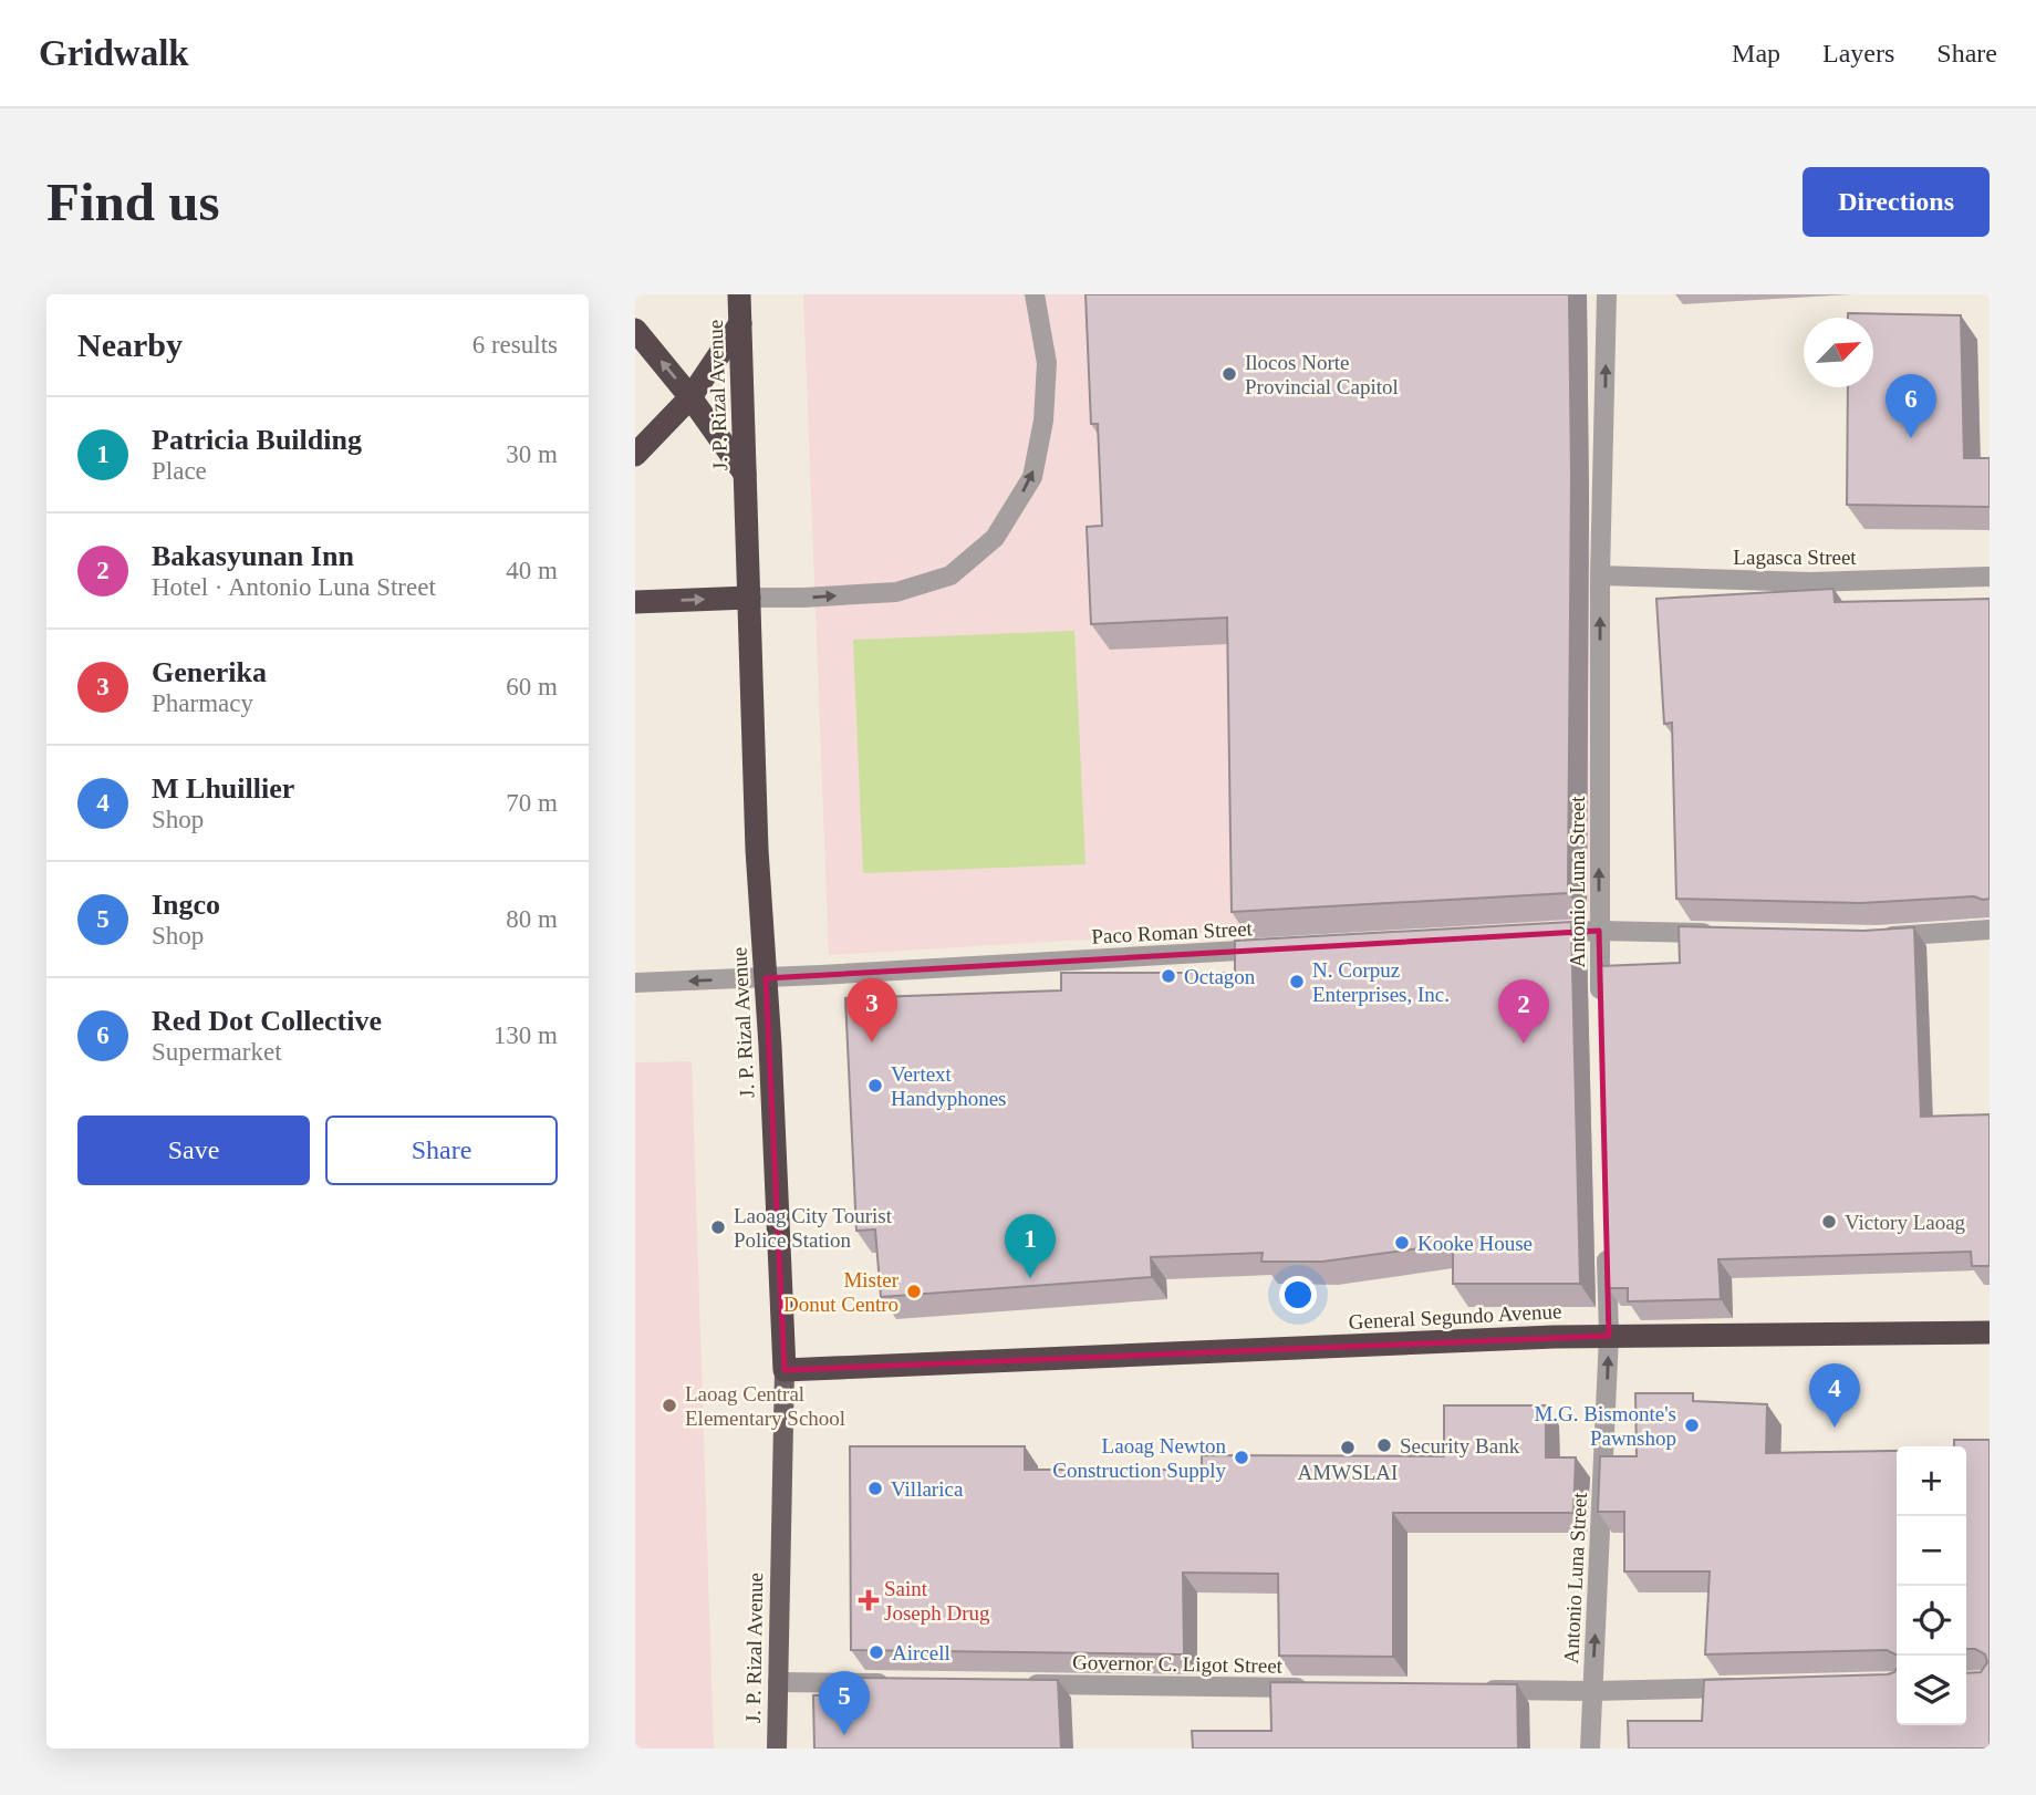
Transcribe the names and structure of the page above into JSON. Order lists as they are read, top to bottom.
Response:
{
  "streets": {
    "highway": ["J. P. Rizal Avenue", "General Segundo Avenue"],
    "street": [
      "Lagasca Street",
      "Antonio Luna Street",
      "Paco Roman Street",
      "Governor C. Ligot Street"
    ]
  },
  "crossings": [
    ["J. P. Rizal Avenue", "Paco Roman Street"],
    ["J. P. Rizal Avenue", "General Segundo Avenue"],
    ["Lagasca Street", "Antonio Luna Street"],
    ["Antonio Luna Street", "General Segundo Avenue"]
  ],
  "one_way": ["Antonio Luna Street"],
  "places": {
    "other": [
      "Ilocos Norte Provincial Capitol",
      "Octagon",
      "N. Corpuz Enterprises, Inc.",
      "Vertext Handyphones",
      "Victory Laoag",
      "Laoag City Tourist Police Station",
      "Kooke House",
      "Mister Donut Centro",
      "Laoag Central Elementary School",
      "M.G. Bismonte's Pawnshop",
      "Security Bank",
      "AMWSLAI",
      "Laoag Newton Construction Supply",
      "Villarica",
      "Aircell"
    ],
    "health": ["Saint Joseph Drug"]
  },
  "north": "top right",
  "page": {
    "header": "Gridwalk",
    "nav": ["Map", "Layers", "Share"],
    "buttons": [
      "Directions",
      ["Save", "Share"]
    ],
    "title": "Find us",
    "heading": ["Nearby", "6 results"],
    "pins": [
      "6",
      "3",
      "2",
      "1",
      "4",
      "5"
    ],
    "list": [
      {
        "mark": "1",
        "name": "Patricia Building",
        "note": "Place",
        "value": "30 m"
      },
      {
        "mark": "2",
        "name": "Bakasyunan Inn",
        "note": "Hotel · Antonio Luna Street",
        "value": "40 m"
      },
      {
        "mark": "3",
        "name": "Generika",
        "note": "Pharmacy",
        "value": "60 m"
      },
      {
        "mark": "4",
        "name": "M Lhuillier",
        "note": "Shop",
        "value": "70 m"
      },
      {
        "mark": "5",
        "name": "Ingco",
        "note": "Shop",
        "value": "80 m"
      },
      {
        "mark": "6",
        "name": "Red Dot Collective",
        "note": "Supermarket",
        "value": "130 m"
      }
    ],
    "map_buttons": ["+", "−"]
  }
}
